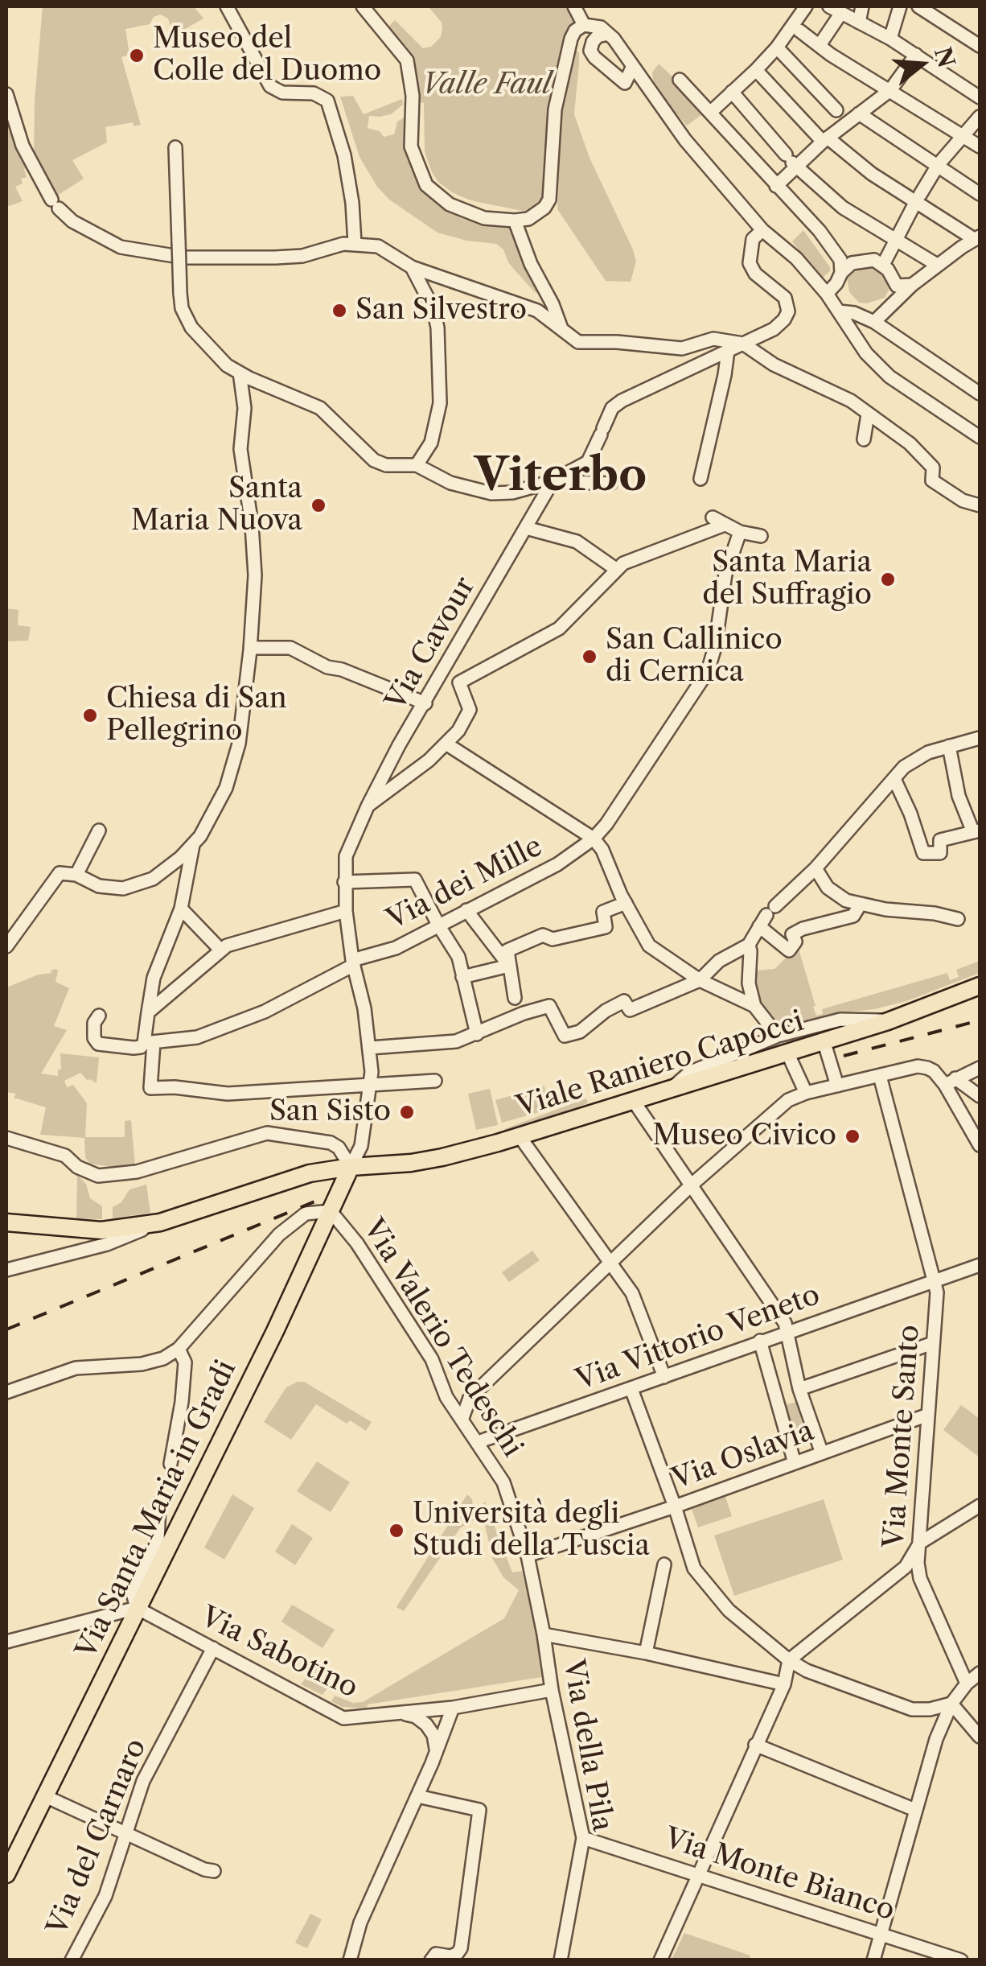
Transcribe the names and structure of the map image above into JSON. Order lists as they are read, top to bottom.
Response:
{
  "streets": {
    "main road": ["Viale Raniero Capocci", "Via Santa Maria in Gradi"],
    "street": [
      "Via Cavour",
      "Via dei Mille",
      "Via Valerio Tedeschi",
      "Via Vittorio Veneto",
      "Via Monte Santo",
      "Via Oslavia",
      "Via Sabotino",
      "Via della Pila",
      "Via del Carnaro",
      "Via Monte Bianco"
    ]
  },
  "crossings": [
    ["Via Cavour", "Via dei Mille"],
    ["Via Cavour", "Viale Raniero Capocci"],
    ["Via Cavour", "Via Santa Maria in Gradi"],
    ["Viale Raniero Capocci", "Via Santa Maria in Gradi"],
    ["Via Valerio Tedeschi", "Via Vittorio Veneto"],
    ["Via Valerio Tedeschi", "Via Oslavia"],
    ["Via Valerio Tedeschi", "Via Santa Maria in Gradi"],
    ["Via Valerio Tedeschi", "Via della Pila"],
    ["Via Vittorio Veneto", "Via Monte Santo"],
    ["Via Monte Santo", "Via Oslavia"],
    ["Via Santa Maria in Gradi", "Via Sabotino"],
    ["Via Sabotino", "Via della Pila"],
    ["Via Sabotino", "Via del Carnaro"],
    ["Via della Pila", "Via Monte Bianco"]
  ],
  "districts": ["Viterbo"],
  "parks": ["Valle Faul"],
  "places": [
    "Museo del Colle del Duomo",
    "San Silvestro",
    "Santa Maria Nuova",
    "Santa Maria del Suffragio",
    "San Callinico di Cernica",
    "Chiesa di San Pellegrino",
    "San Sisto",
    "Museo Civico",
    "Università degli Studi della Tuscia"
  ],
  "north": "right"
}
